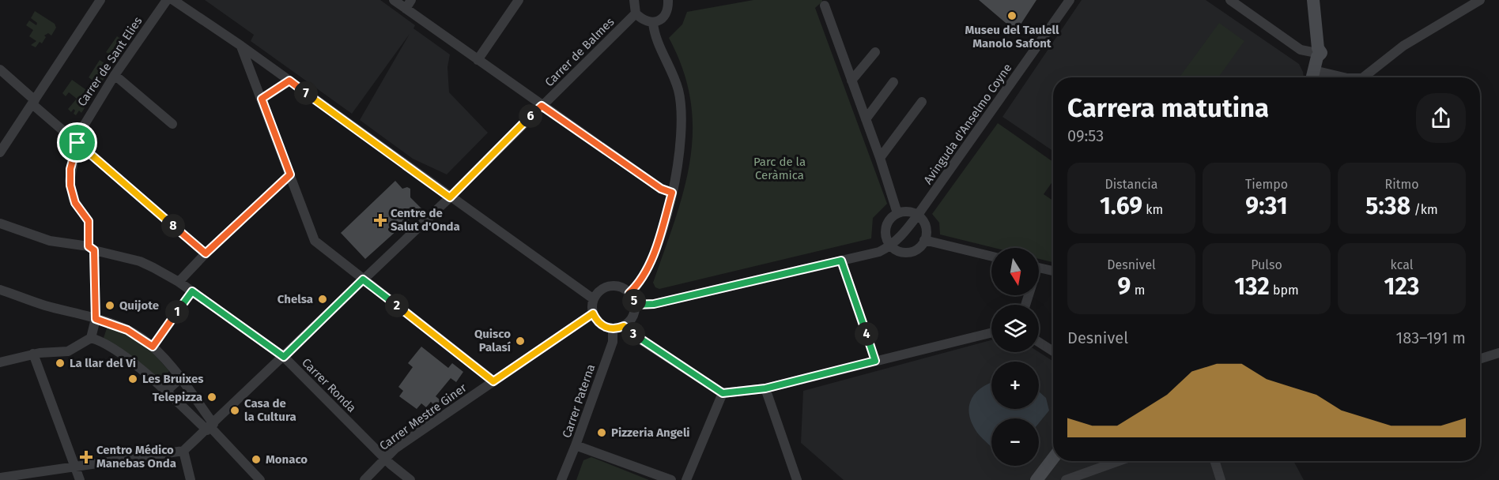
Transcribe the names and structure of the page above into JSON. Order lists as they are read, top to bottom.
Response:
{
  "streets": {
    "street": [
      "Carrer de Balmes",
      "Carrer de Sant Elies",
      "Avinguda d'Anselmo Coyne",
      "Carrer Ronda",
      "Carrer Paterna",
      "Carrer Mestre Giner"
    ]
  },
  "crossings": [
    ["Carrer de Balmes", "Carrer Ronda"],
    ["Carrer de Sant Elies", "Carrer Ronda"],
    ["Avinguda d'Anselmo Coyne", "Carrer Paterna"],
    ["Avinguda d'Anselmo Coyne", "Carrer Mestre Giner"],
    ["Carrer Ronda", "Carrer Mestre Giner"],
    ["Carrer Paterna", "Carrer Mestre Giner"]
  ],
  "parks": ["Parc de la Ceràmica"],
  "places": {
    "other": [
      "Museu del Taulell Manolo Safont",
      "Chelsa",
      "Quijote",
      "Quisco Palasí",
      "La llar del Vi",
      "Les Bruixes",
      "Telepizza",
      "Casa de la Cultura",
      "Pizzeria Angeli",
      "Monaco"
    ],
    "health": ["Centre de Salut d'Onda", "Centro Médico Manebas Onda"]
  },
  "north": "bottom",
  "page": {
    "heading": ["Carrera matutina", "09:53"],
    "pins": [
      "7",
      "6",
      "8",
      "5",
      "2",
      "1",
      "3",
      "4"
    ],
    "stats": [
      ["Distancia", "1.69 km"],
      ["Tiempo", "9:31"],
      ["Ritmo", "5:38 /km"],
      ["Desnivel", "9 m"],
      ["Pulso", "132 bpm"],
      ["kcal", "123"]
    ],
    "map_buttons": ["+", "−"],
    "chart": ["Desnivel", "183–191 m"]
  }
}
